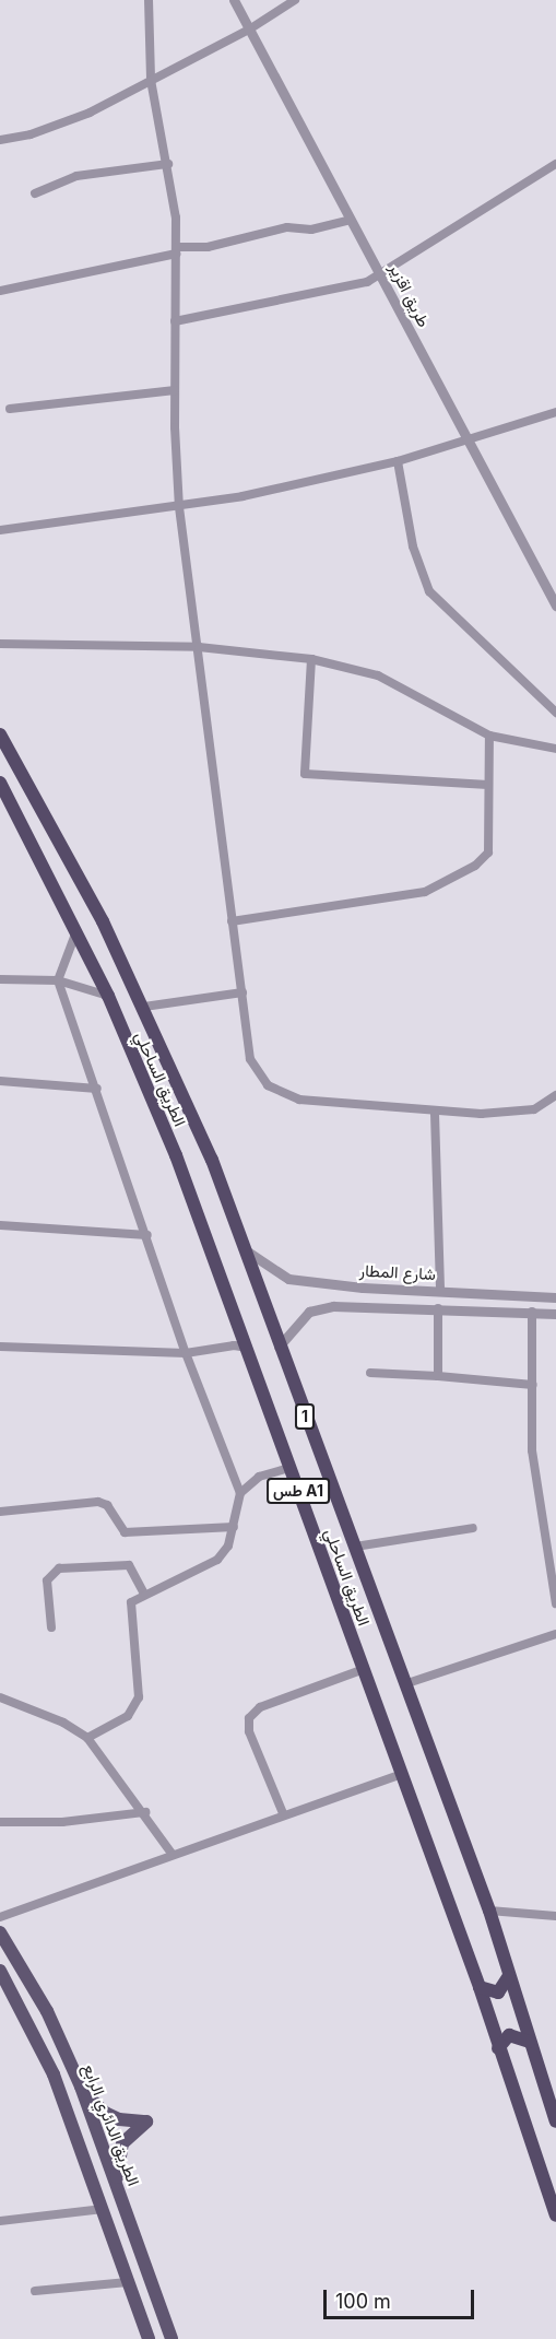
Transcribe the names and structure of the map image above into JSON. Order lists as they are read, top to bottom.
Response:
{
  "streets": {
    "highway": ["الطريق الساحلي", "1", "طس A1"],
    "main road": ["الطريق الدائري الرابع"],
    "street": ["طريق اقزير", "شارع المطار"]
  },
  "crossings": [
    ["الطريق الساحلي", "شارع المطار"]
  ],
  "scale_bar": "100 m"
}
